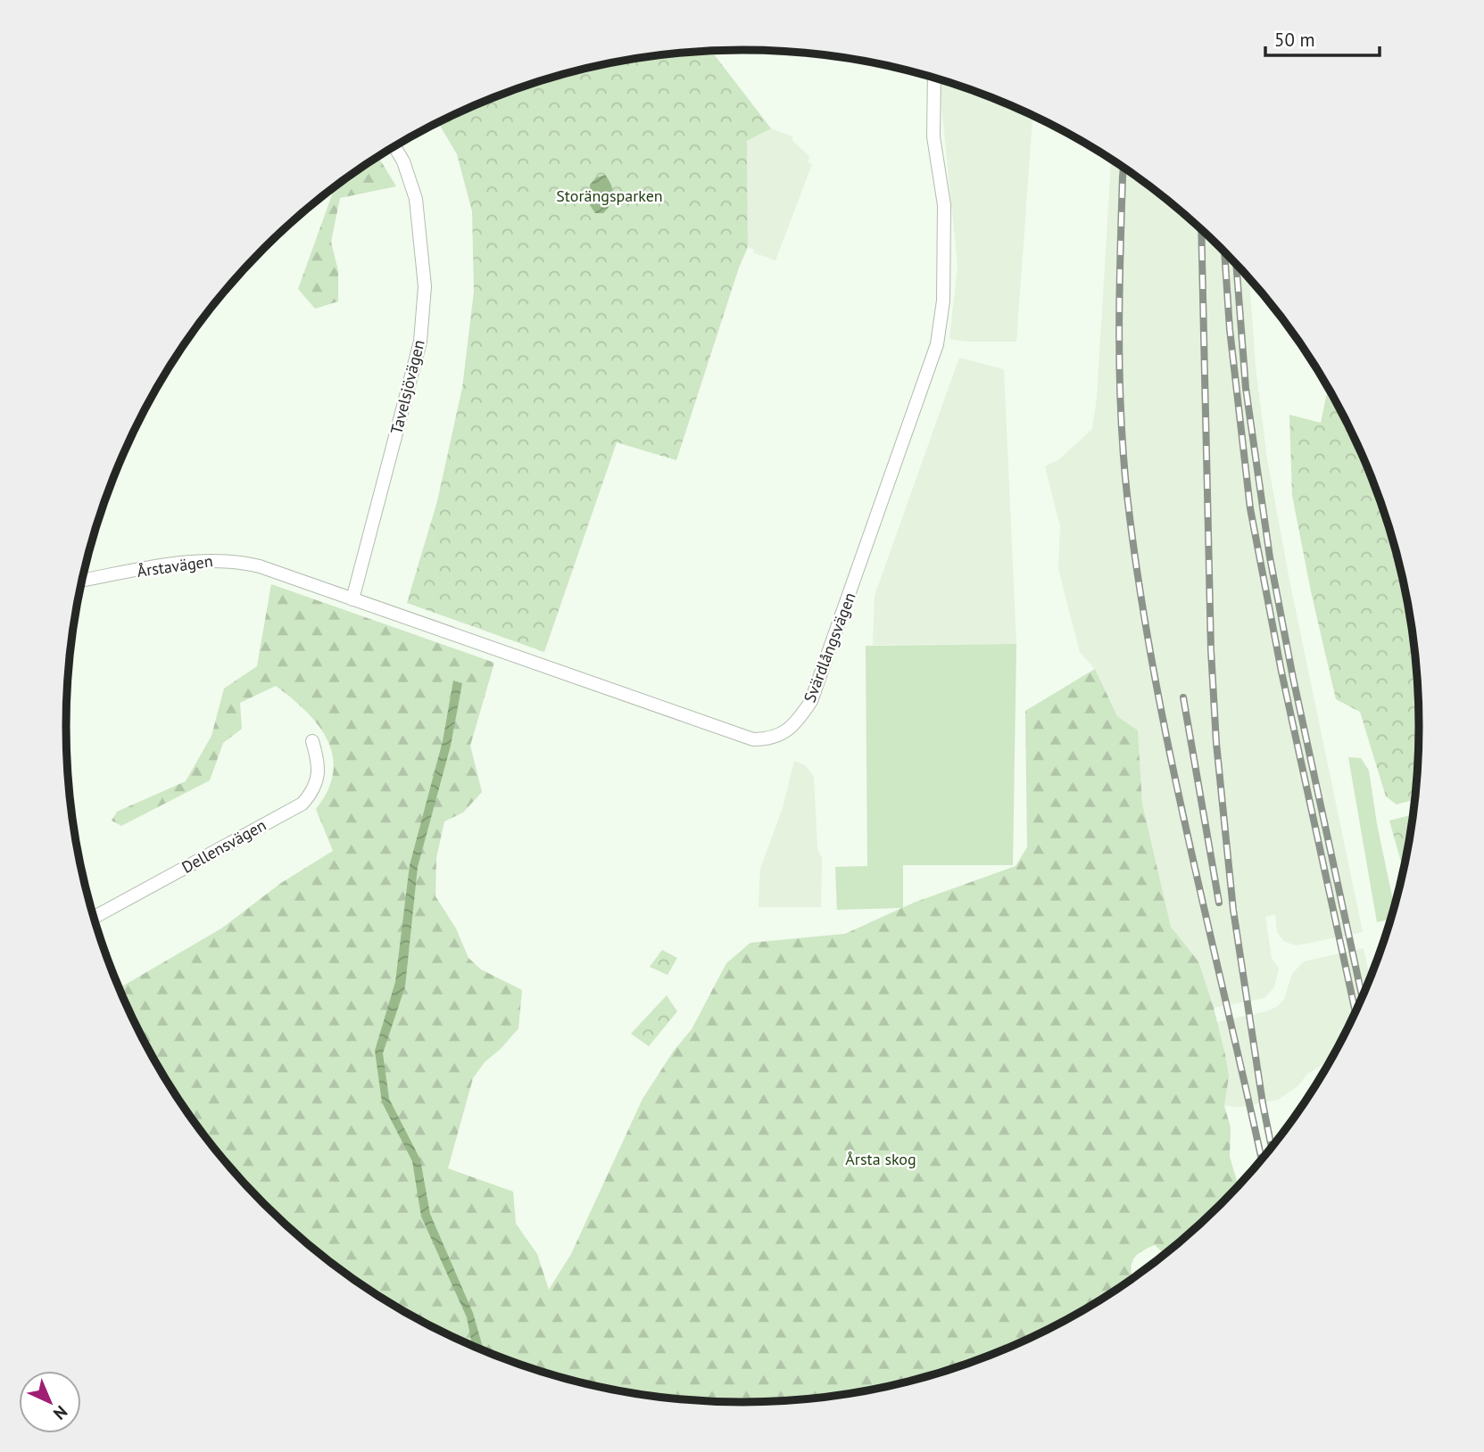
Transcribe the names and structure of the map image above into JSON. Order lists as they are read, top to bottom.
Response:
{
  "streets": {
    "street": [
      "Tavelsjövägen",
      "Årstavägen",
      "Svärdlångsvägen",
      "Dellensvägen"
    ]
  },
  "crossings": [
    ["Tavelsjövägen", "Svärdlångsvägen"],
    ["Årstavägen", "Svärdlångsvägen"]
  ],
  "parks": ["Storängsparken", "Årsta skog"],
  "scale_bar": "50 m",
  "north": "bottom right"
}
